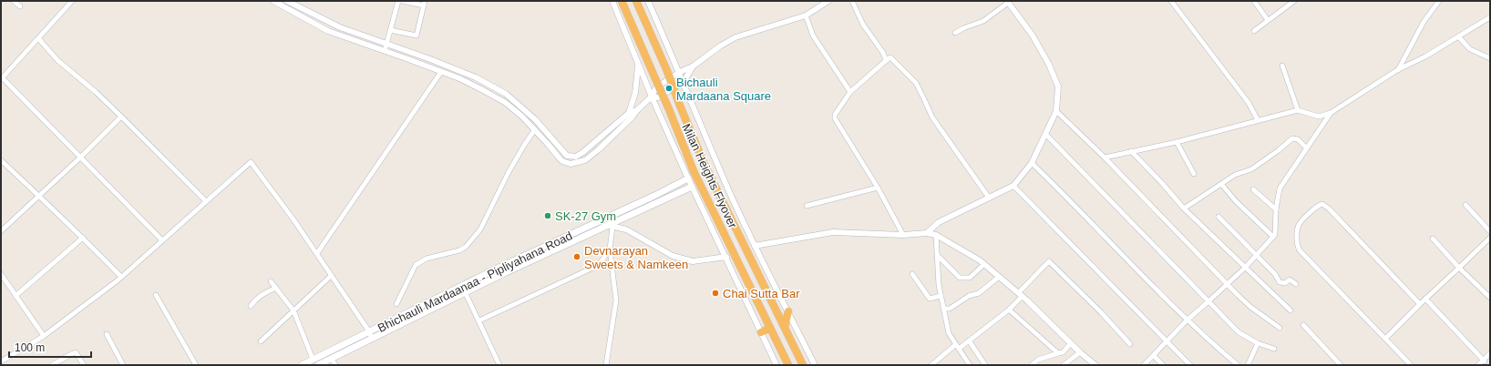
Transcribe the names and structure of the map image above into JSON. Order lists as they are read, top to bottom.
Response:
{
  "streets": {
    "highway": ["Milan Heights Flyover"],
    "main road": ["Bhichauli Mardaanaa - Pipliyahana Road"]
  },
  "places": [
    "Bichauli Mardaana Square",
    "SK-27 Gym",
    "Devnarayan Sweets & Namkeen",
    "Chai Sutta Bar"
  ],
  "scale_bar": "100 m"
}
